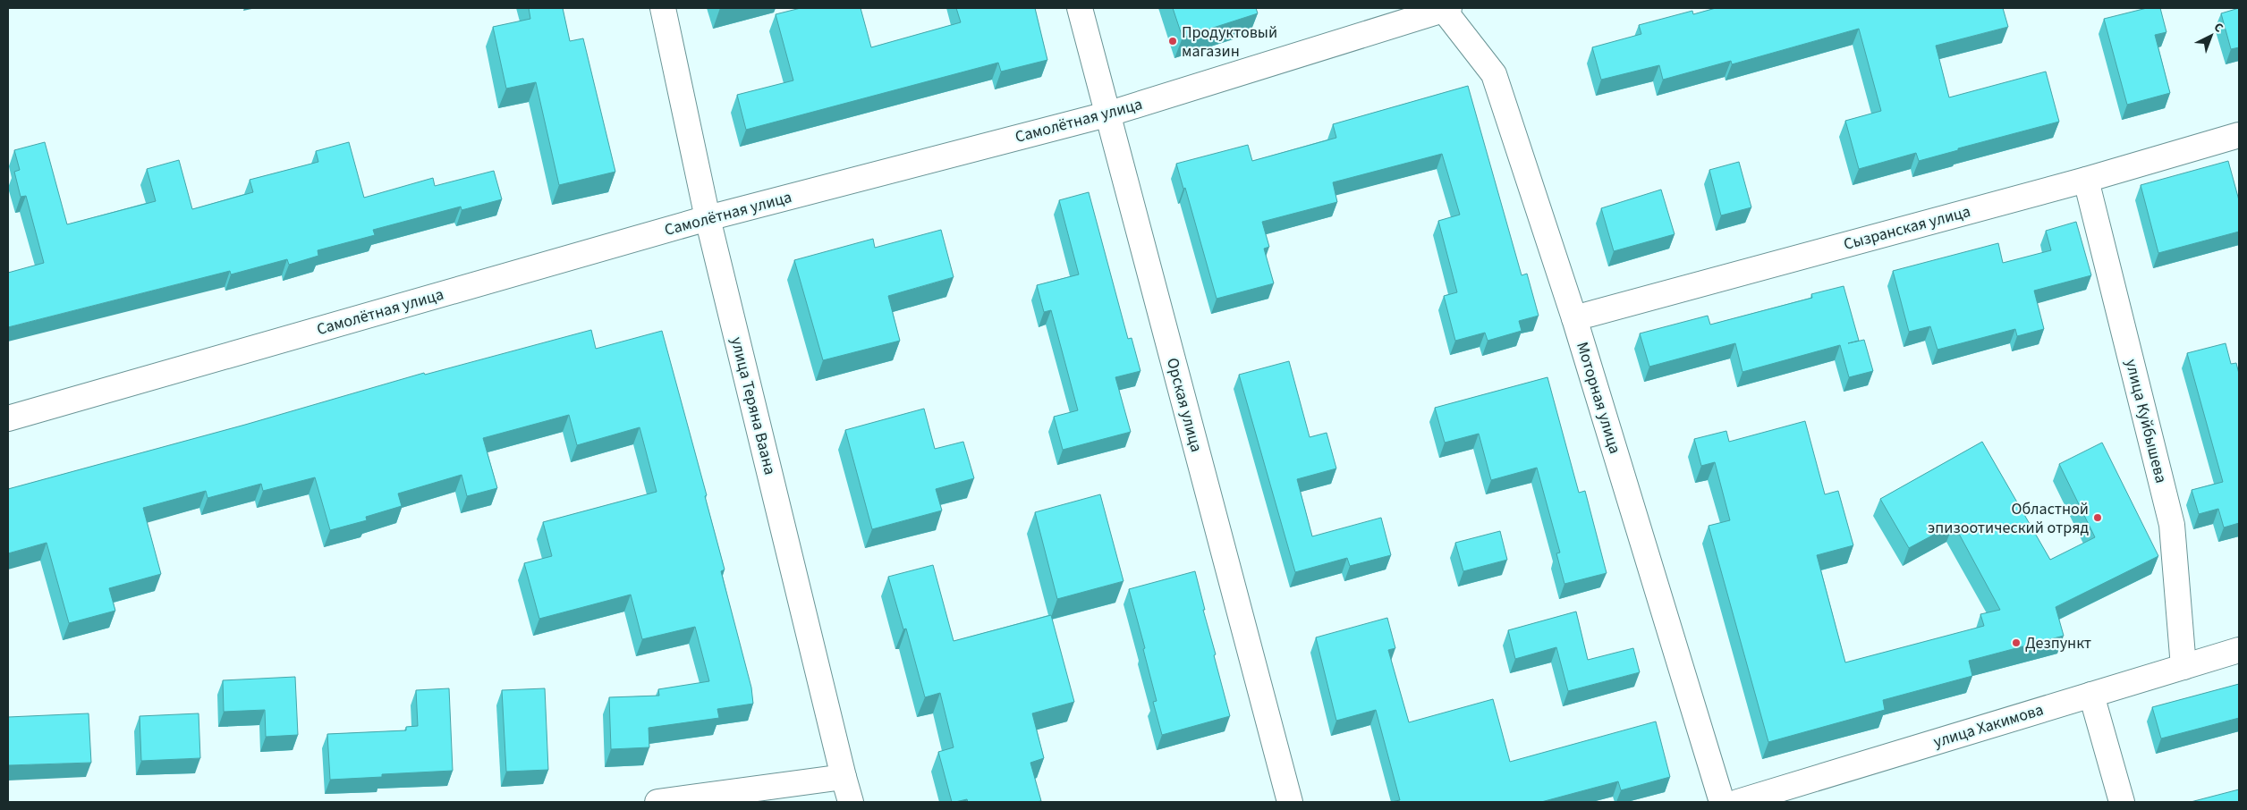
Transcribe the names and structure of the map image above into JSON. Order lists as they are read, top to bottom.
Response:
{
  "streets": {
    "street": [
      "Самолётная улица",
      "Сызранская улица",
      "Моторная улица",
      "Орская улица",
      "улица Теряна Ваана",
      "улица Куйбышева",
      "улица Хакимова"
    ]
  },
  "crossings": [
    ["Самолётная улица", "Моторная улица"],
    ["Самолётная улица", "Орская улица"],
    ["Самолётная улица", "улица Теряна Ваана"],
    ["Сызранская улица", "Моторная улица"],
    ["Сызранская улица", "улица Куйбышева"],
    ["улица Куйбышева", "улица Хакимова"]
  ],
  "places": ["Продуктовый магазин", "Областной эпизоотический отряд", "Дезпункт"],
  "north": "top right"
}
